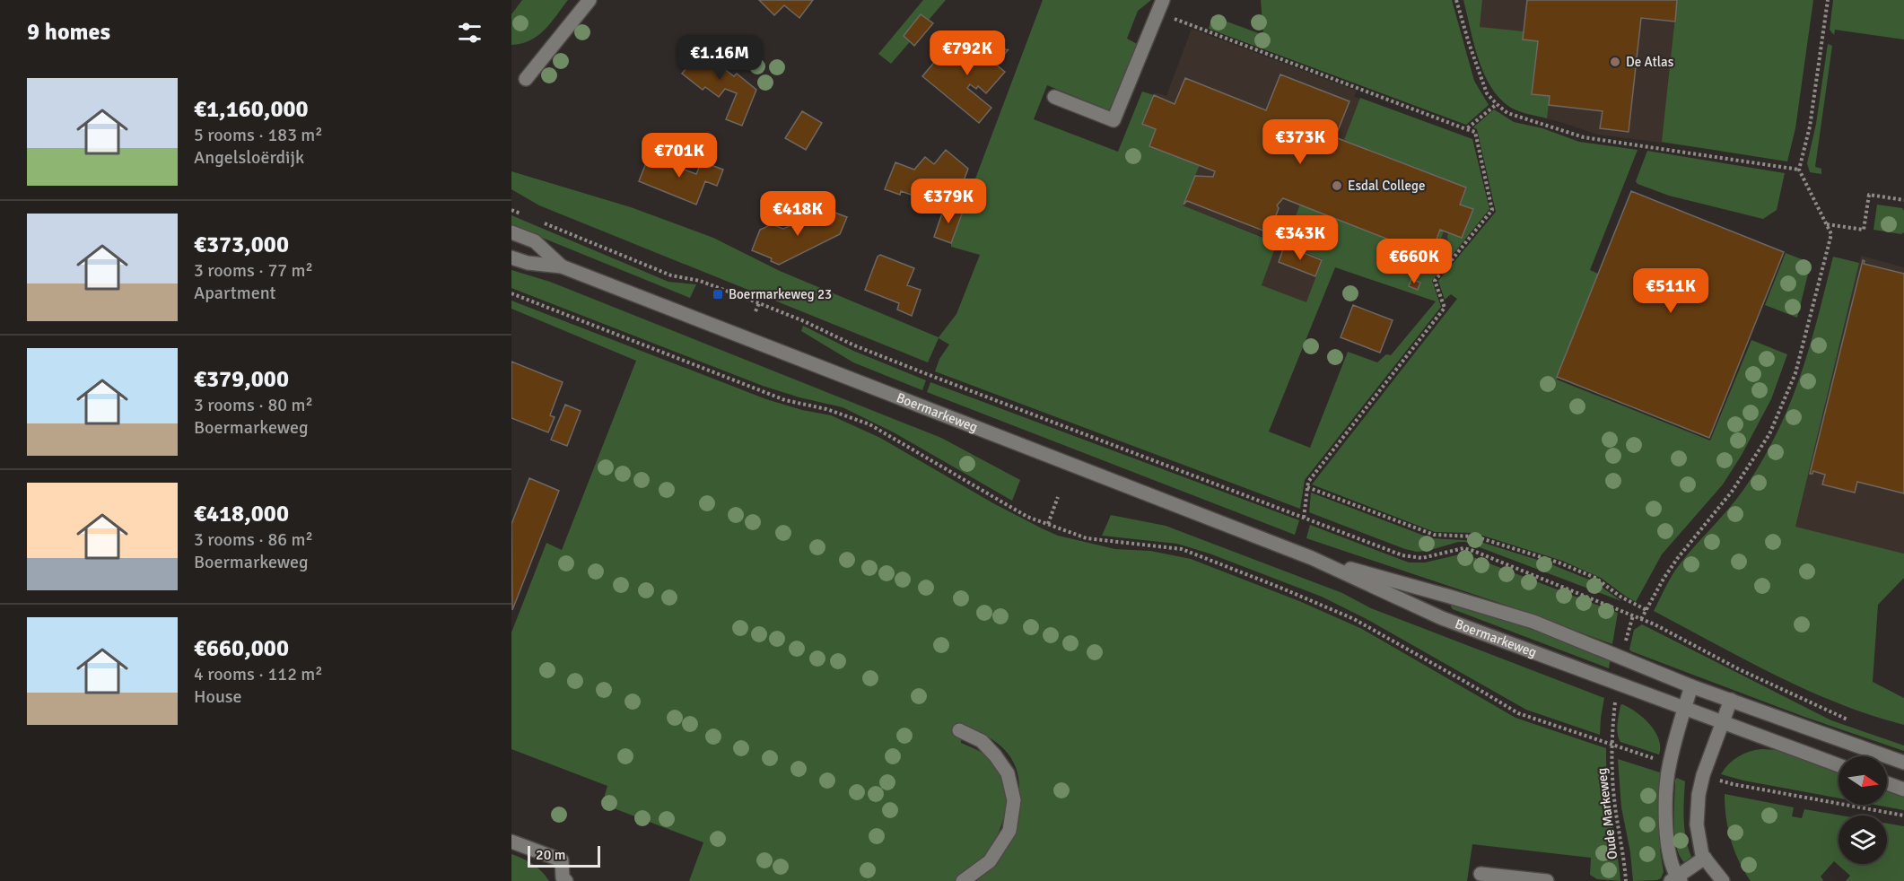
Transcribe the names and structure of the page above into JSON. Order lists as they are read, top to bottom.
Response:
{
  "streets": {
    "street": ["Boermarkeweg"],
    "path": ["Oude Markeweg"]
  },
  "places": {
    "other": ["De Atlas", "Esdal College"],
    "transit": ["Boermarkeweg 23"]
  },
  "scale_bar": "20 m",
  "north": "right",
  "page": {
    "heading": "9 homes",
    "price": [
      "€792K",
      "€1.16M",
      "€373K",
      "€701K",
      "€379K",
      "€418K",
      "€343K",
      "€660K",
      "€511K"
    ],
    "list": [
      {
        "name": "€1,160,000",
        "note": "5 rooms · 183 m² · Angelsloërdijk"
      },
      {
        "name": "€373,000",
        "note": "3 rooms · 77 m² · Apartment"
      },
      {
        "name": "€379,000",
        "note": "3 rooms · 80 m² · Boermarkeweg"
      },
      {
        "name": "€418,000",
        "note": "3 rooms · 86 m² · Boermarkeweg"
      },
      {
        "name": "€660,000",
        "note": "4 rooms · 112 m² · House"
      }
    ],
    "scale": "20 m"
  }
}
